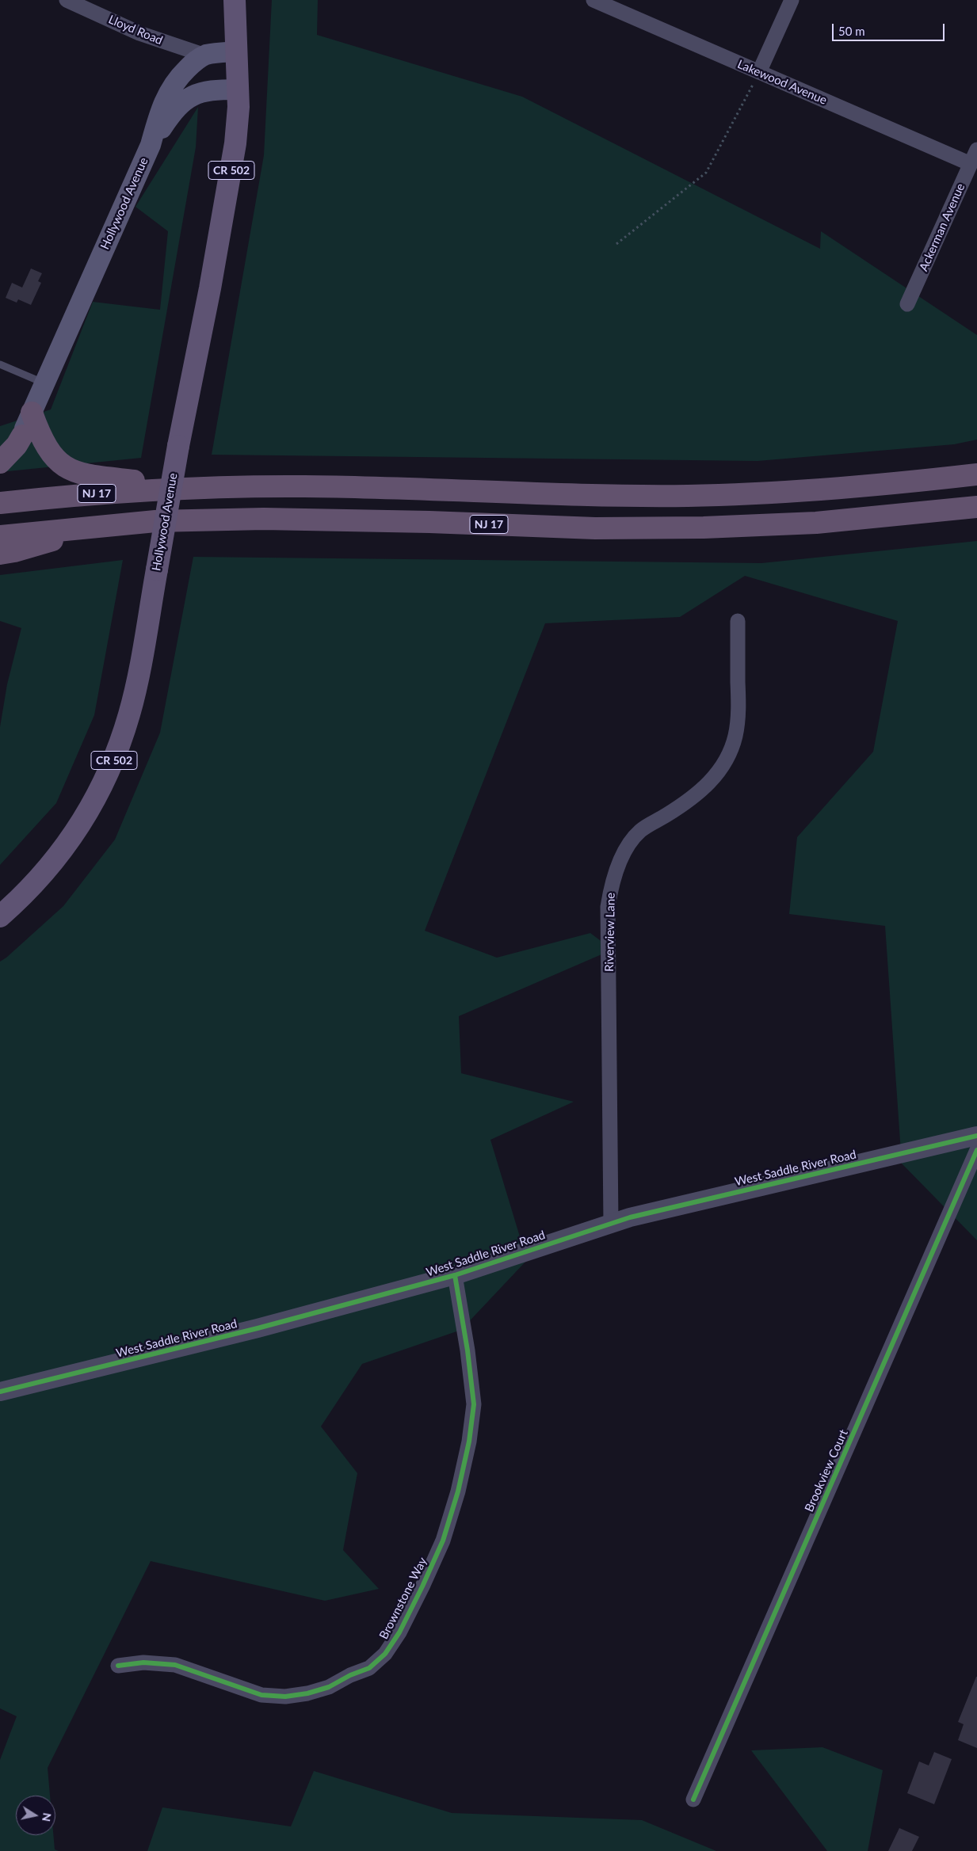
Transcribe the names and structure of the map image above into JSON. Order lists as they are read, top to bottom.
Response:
{
  "streets": {
    "highway": ["NJ 17"],
    "main road": ["CR 502", "Hollywood Avenue"],
    "street": [
      "Lloyd Road",
      "Lakewood Avenue",
      "Ackerman Avenue",
      "Riverview Lane",
      "West Saddle River Road",
      "Brookview Court",
      "Brownstone Way"
    ]
  },
  "crossings": [
    ["Lloyd Road", "Hollywood Avenue"],
    ["Lakewood Avenue", "Ackerman Avenue"],
    ["Riverview Lane", "West Saddle River Road"],
    ["West Saddle River Road", "Brownstone Way"]
  ],
  "scale_bar": "50 m",
  "north": "right"
}
